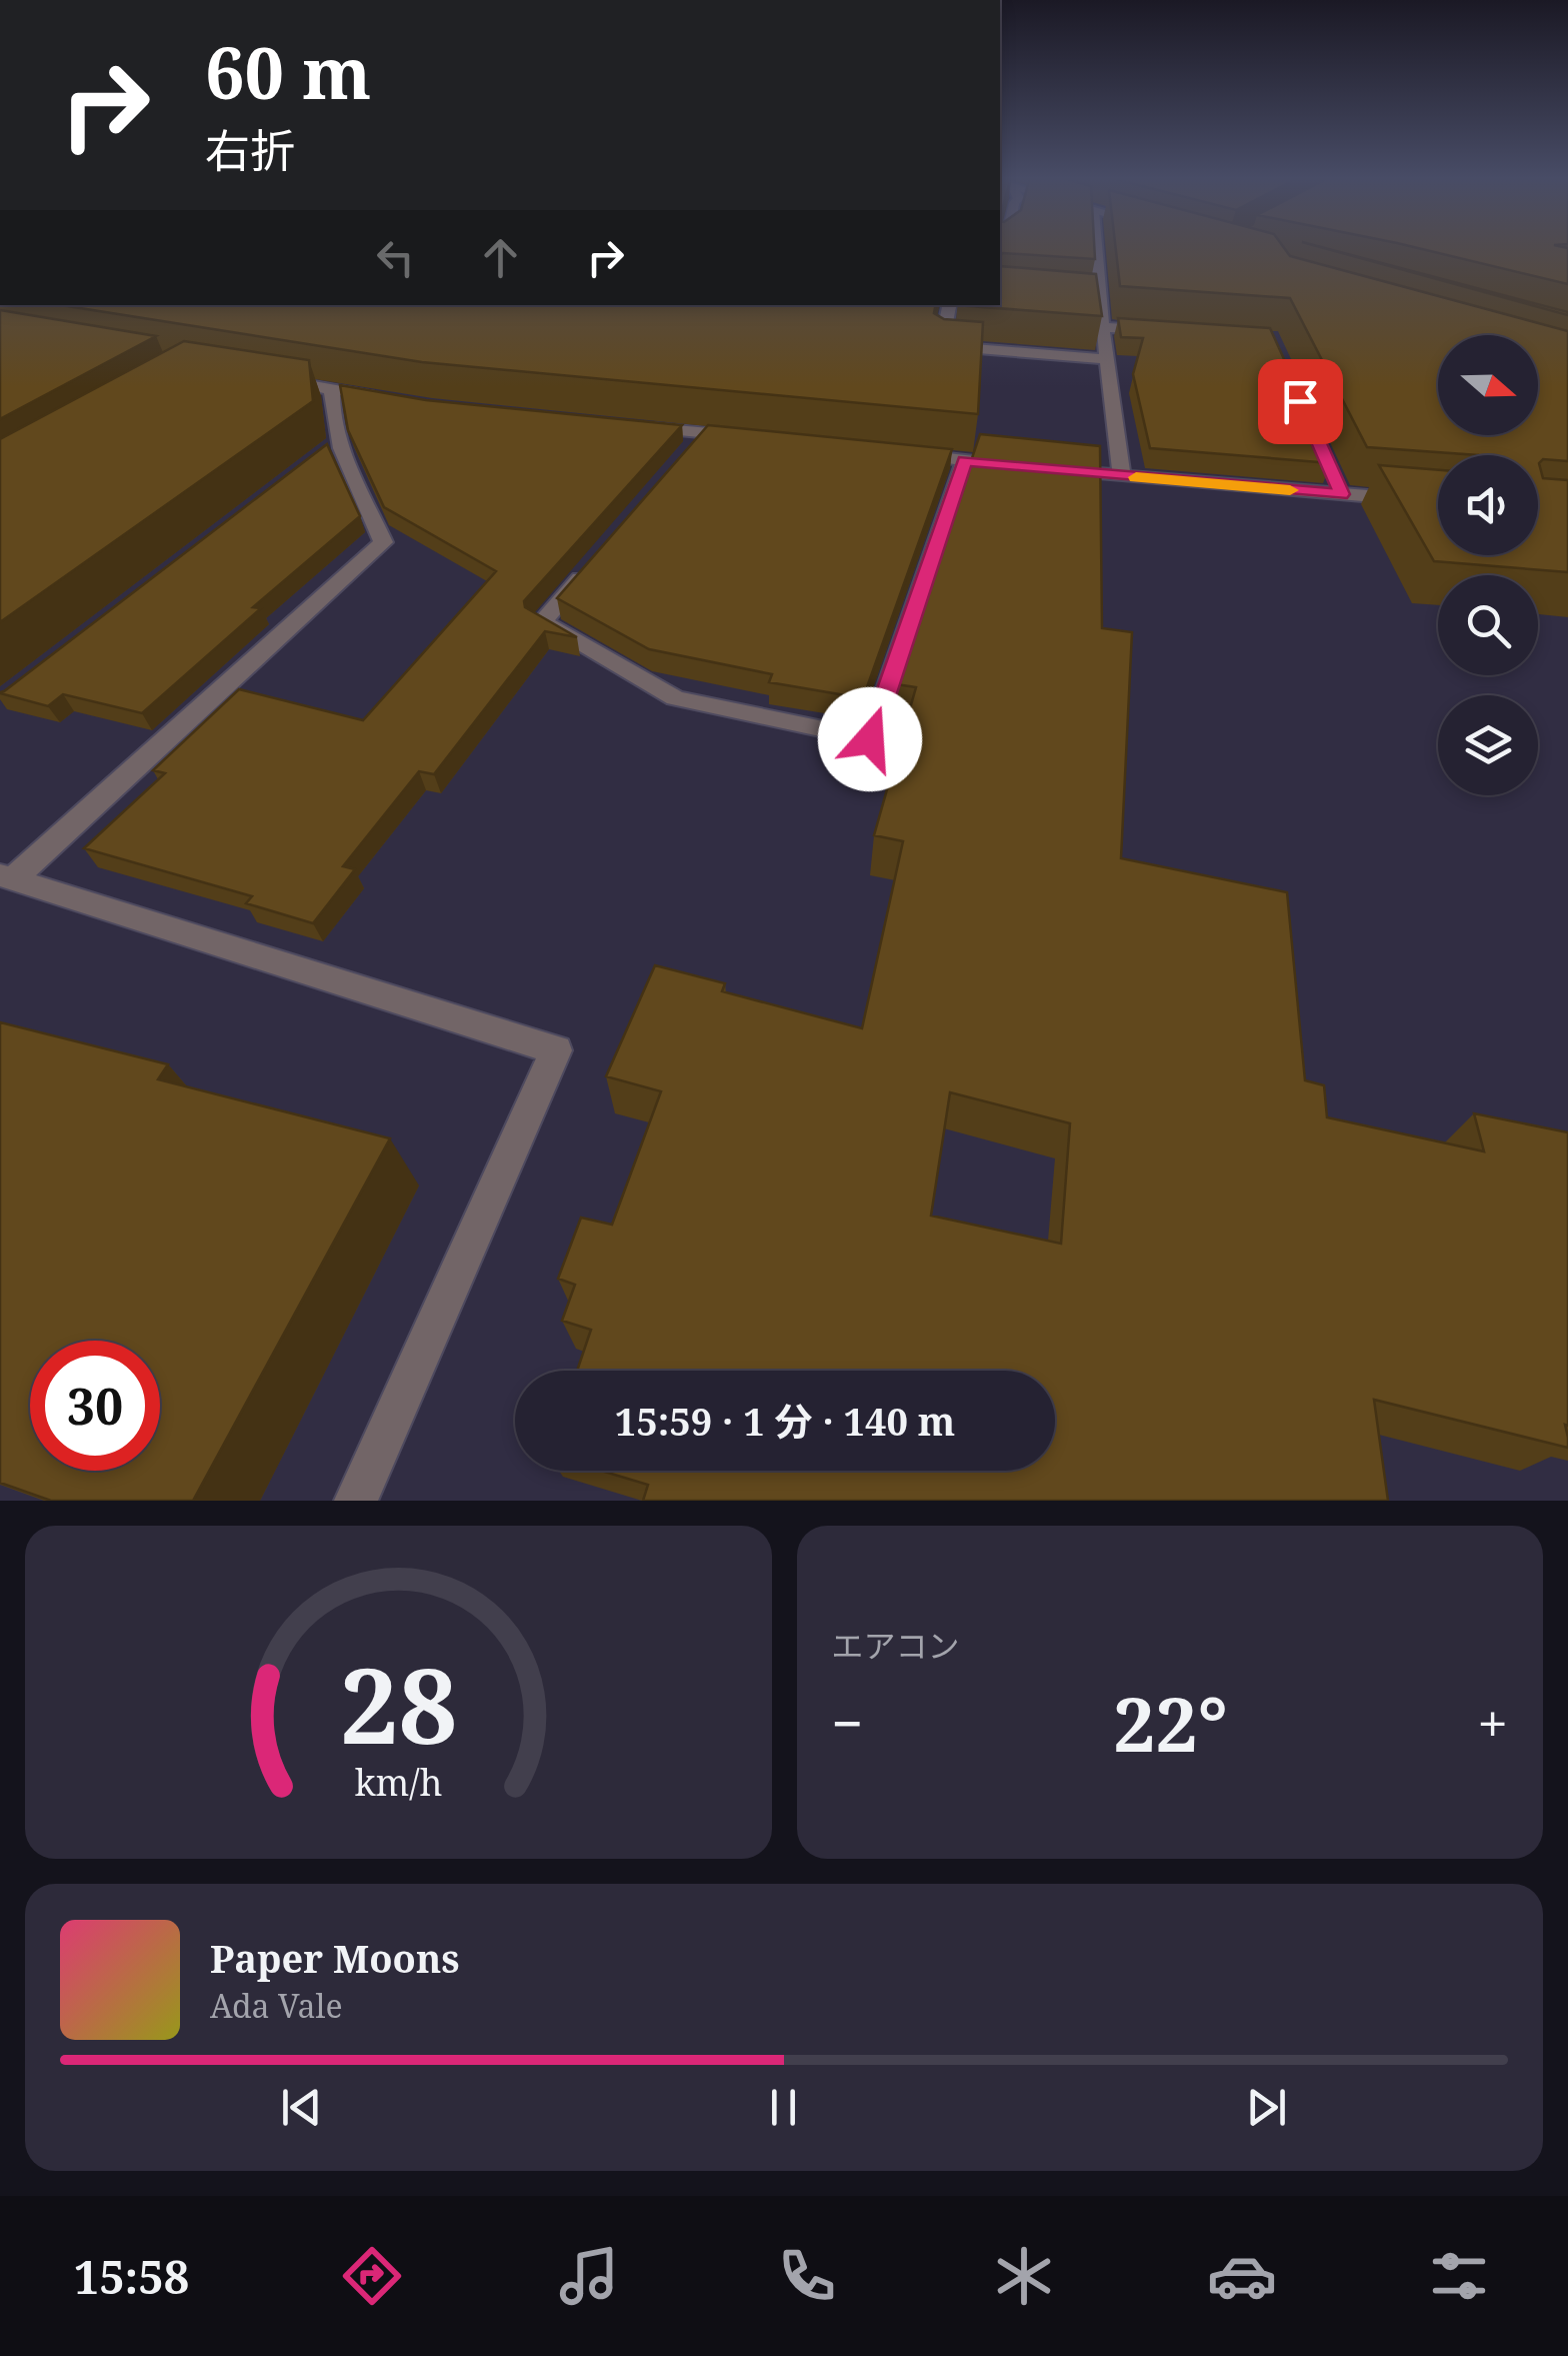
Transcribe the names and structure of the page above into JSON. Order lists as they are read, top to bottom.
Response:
{
  "north": "right",
  "page": {
    "turn": ["60 m", "右折"],
    "limit": "30",
    "trip": "15:59 · 1 分 · 140 m",
    "tile": "エアコン",
    "heat": ["−", "22°", "+"],
    "song": ["Paper Moons", "Ada Vale"],
    "tabs": "15:58",
    "gauge": ["28", "km/h"]
  }
}
